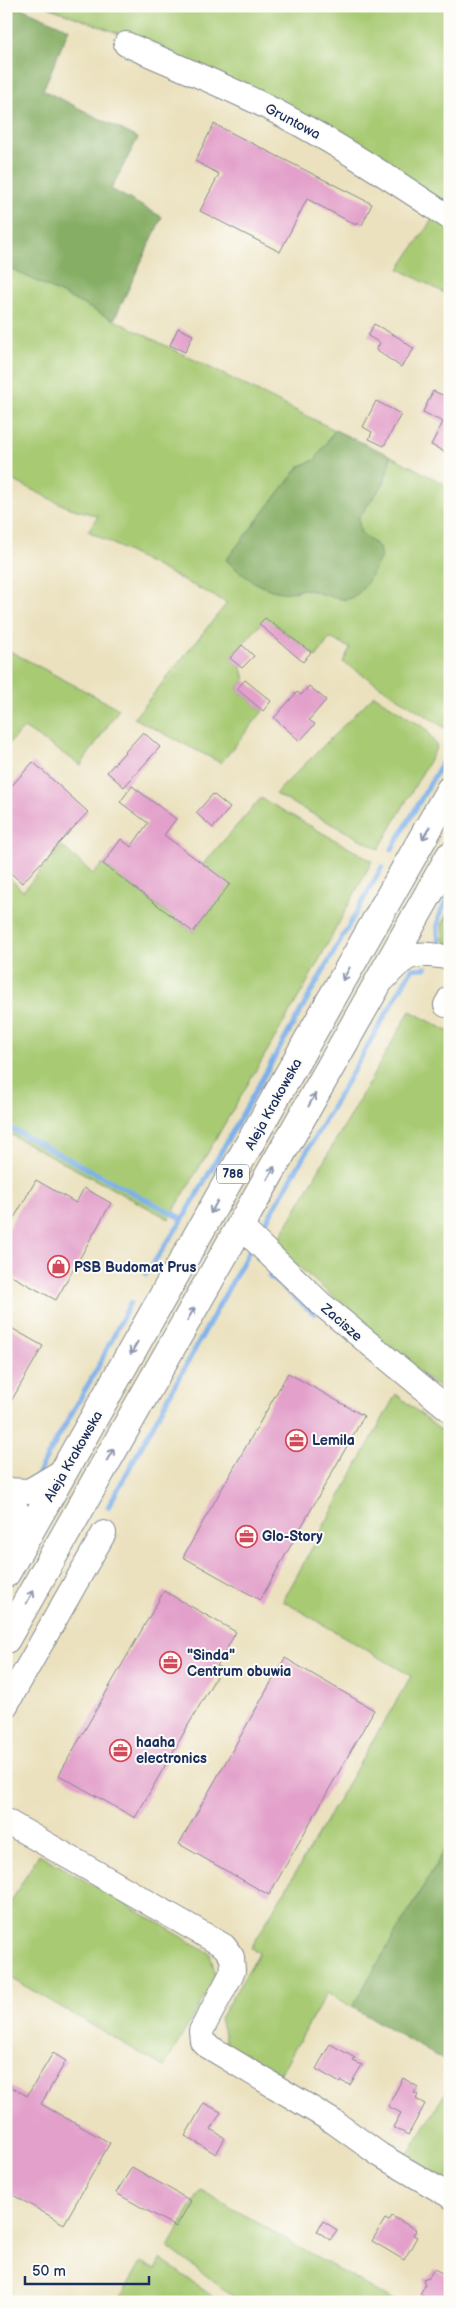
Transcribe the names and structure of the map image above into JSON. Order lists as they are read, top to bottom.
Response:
{
  "streets": {
    "main road": ["Aleja Krakowska", "788"],
    "street": ["Gruntowa", "Zacisze"]
  },
  "crossings": [
    ["788", "Zacisze"]
  ],
  "places": {
    "shop": ["PSB Budomat Prus"],
    "office": [
      "Lemila",
      "Glo-Story",
      "\"Sinda\" Centrum obuwia",
      "haaha electronics"
    ]
  },
  "scale_bar": "50 m"
}
